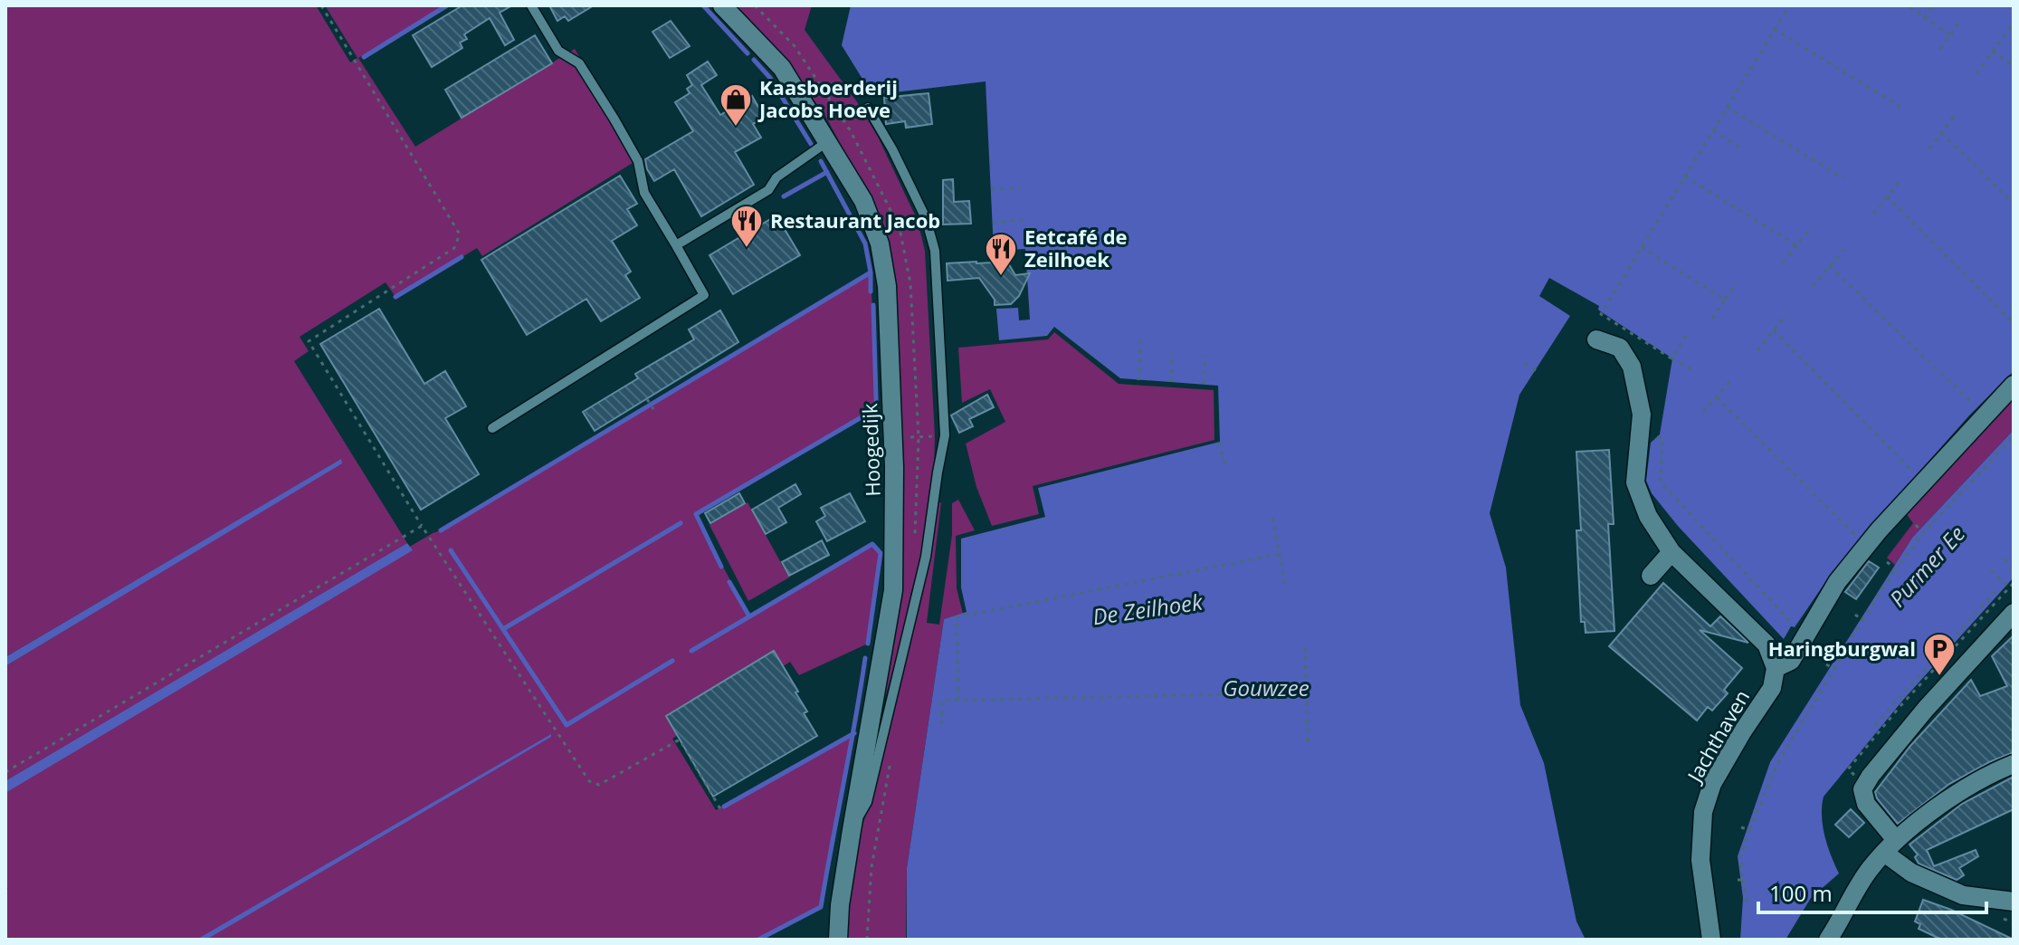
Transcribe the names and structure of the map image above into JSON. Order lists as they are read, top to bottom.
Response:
{
  "streets": {
    "street": ["Hoogedijk", "Jachthaven"]
  },
  "water": ["Purmer Ee", "De Zeilhoek", "Gouwzee"],
  "places": {
    "shop": ["Kaasboerderij Jacobs Hoeve"],
    "restaurant": ["Restaurant Jacob", "Eetcafé de Zeilhoek"],
    "parking": ["Haringburgwal"]
  },
  "scale_bar": "100 m"
}
